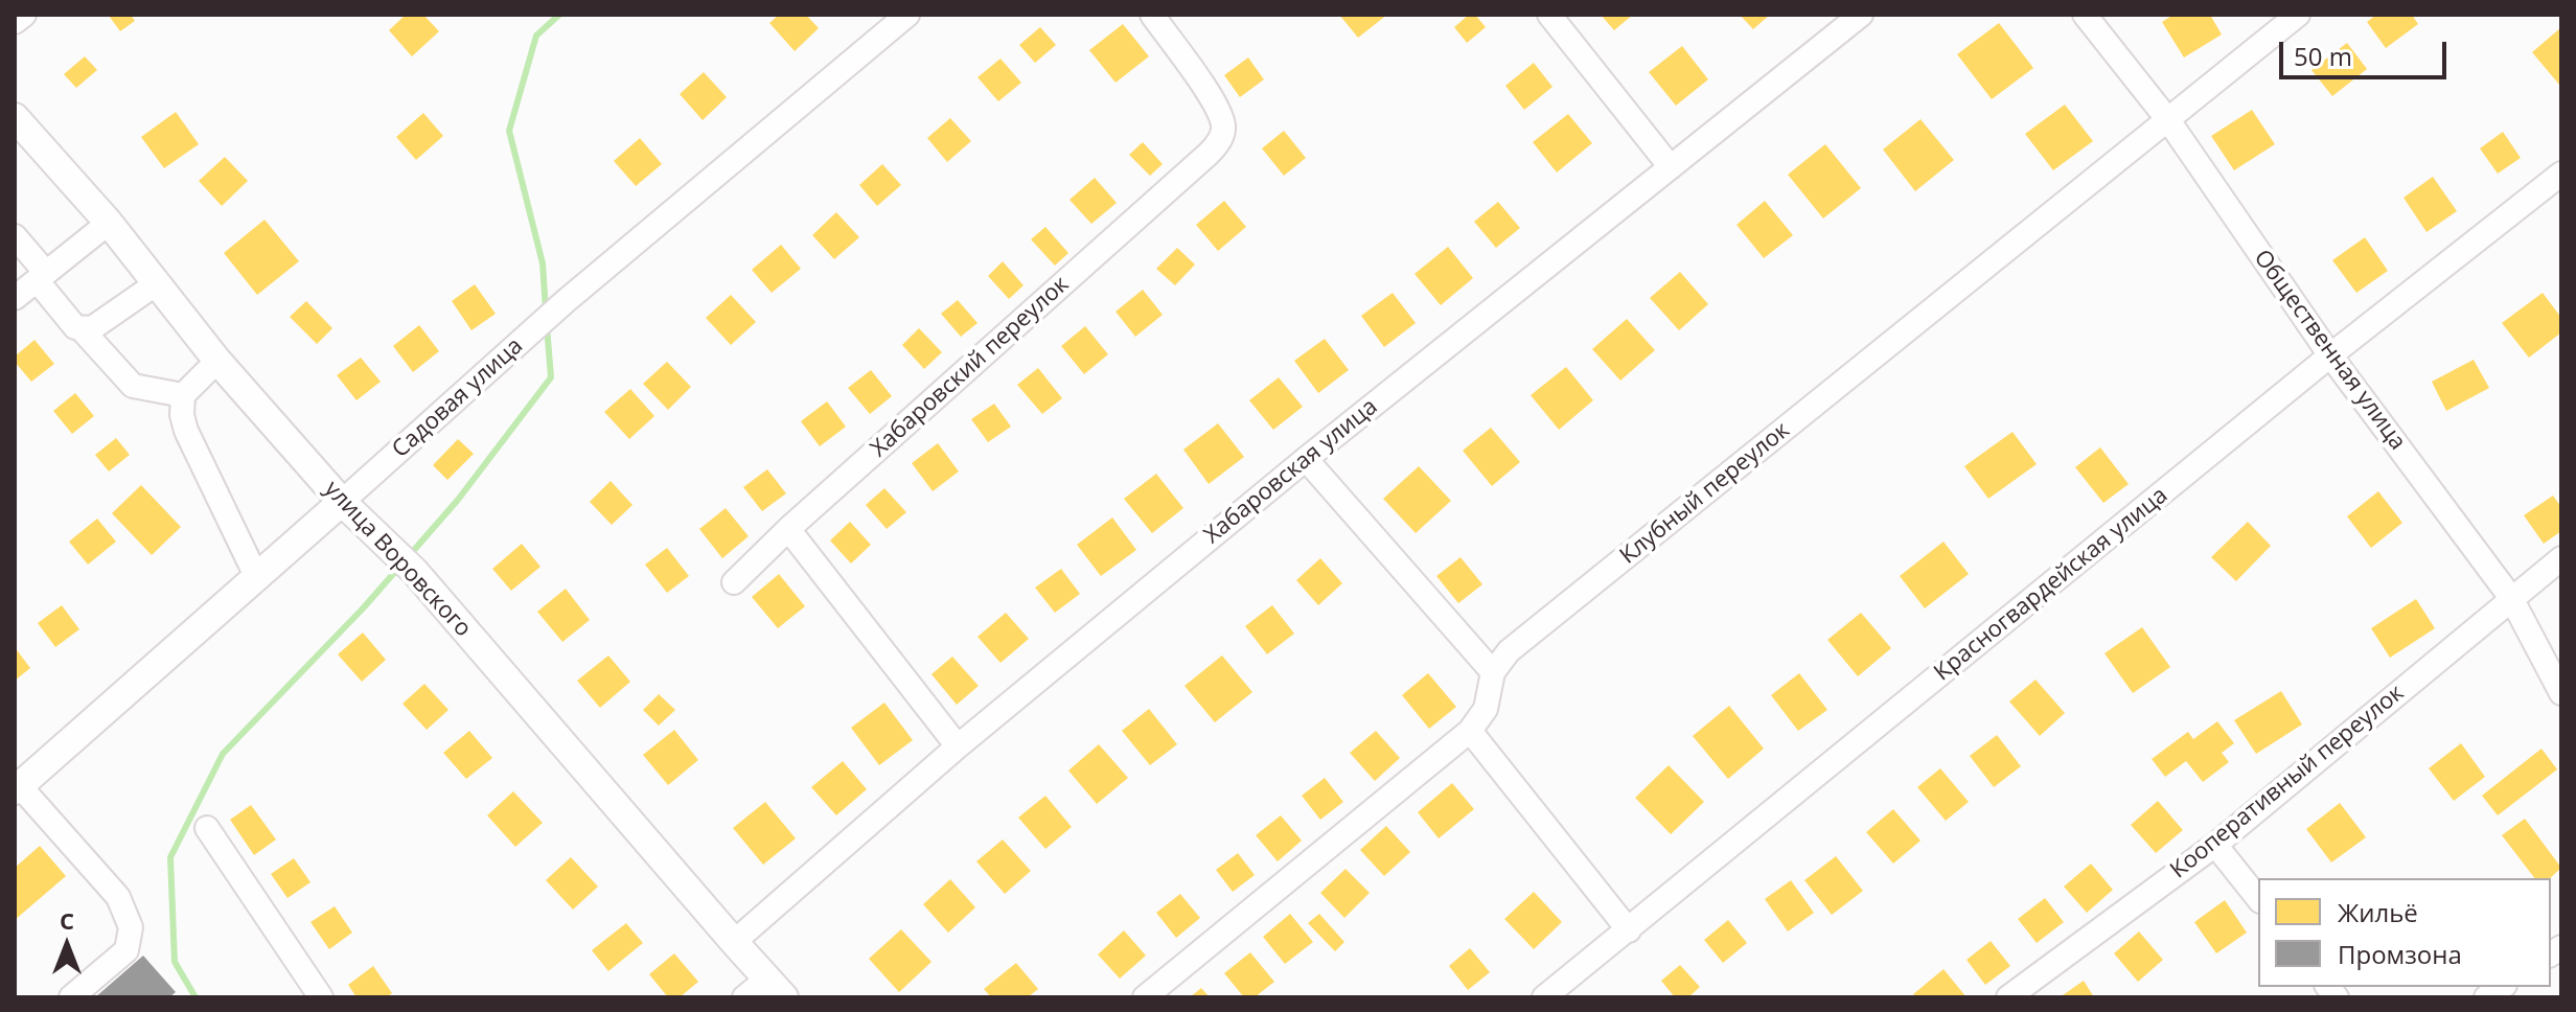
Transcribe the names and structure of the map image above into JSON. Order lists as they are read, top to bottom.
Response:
{
  "streets": {
    "main road": ["Садовая улица", "улица Воровского"],
    "street": [
      "Общественная улица",
      "Хабаровский переулок",
      "Хабаровская улица",
      "Клубный переулок",
      "Красногвардейская улица",
      "Кооперативный переулок"
    ]
  },
  "crossings": [
    ["Общественная улица", "Клубный переулок"],
    ["Общественная улица", "Красногвардейская улица"],
    ["Общественная улица", "Кооперативный переулок"],
    ["Садовая улица", "улица Воровского"],
    ["Хабаровская улица", "улица Воровского"]
  ],
  "legend": ["Жильё", "Промзона"],
  "scale_bar": "50 m",
  "north": "top"
}
